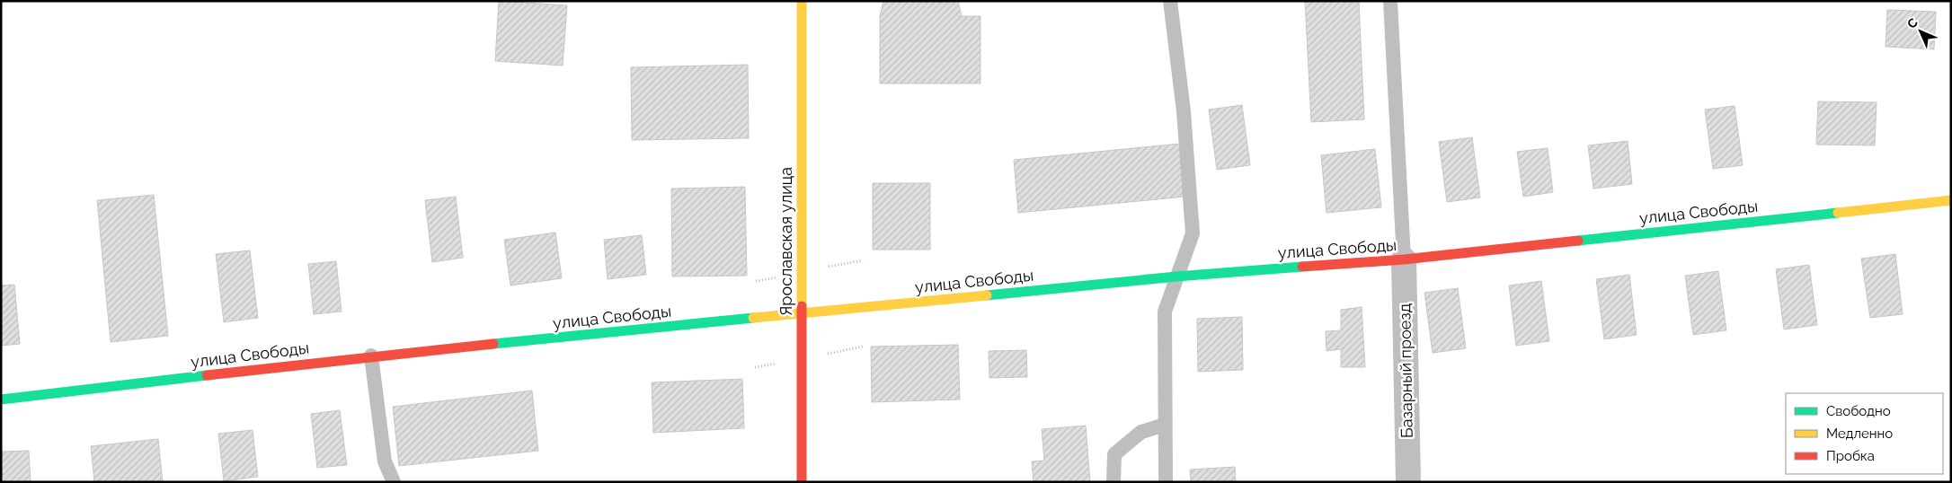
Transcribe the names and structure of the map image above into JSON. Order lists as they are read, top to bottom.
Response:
{
  "streets": {
    "street": ["улица Свободы", "Ярославская улица", "Базарный проезд"]
  },
  "crossings": [
    ["улица Свободы", "Ярославская улица"],
    ["улица Свободы", "Базарный проезд"]
  ],
  "legend": ["Свободно", "Медленно", "Пробка"],
  "north": "top left"
}
